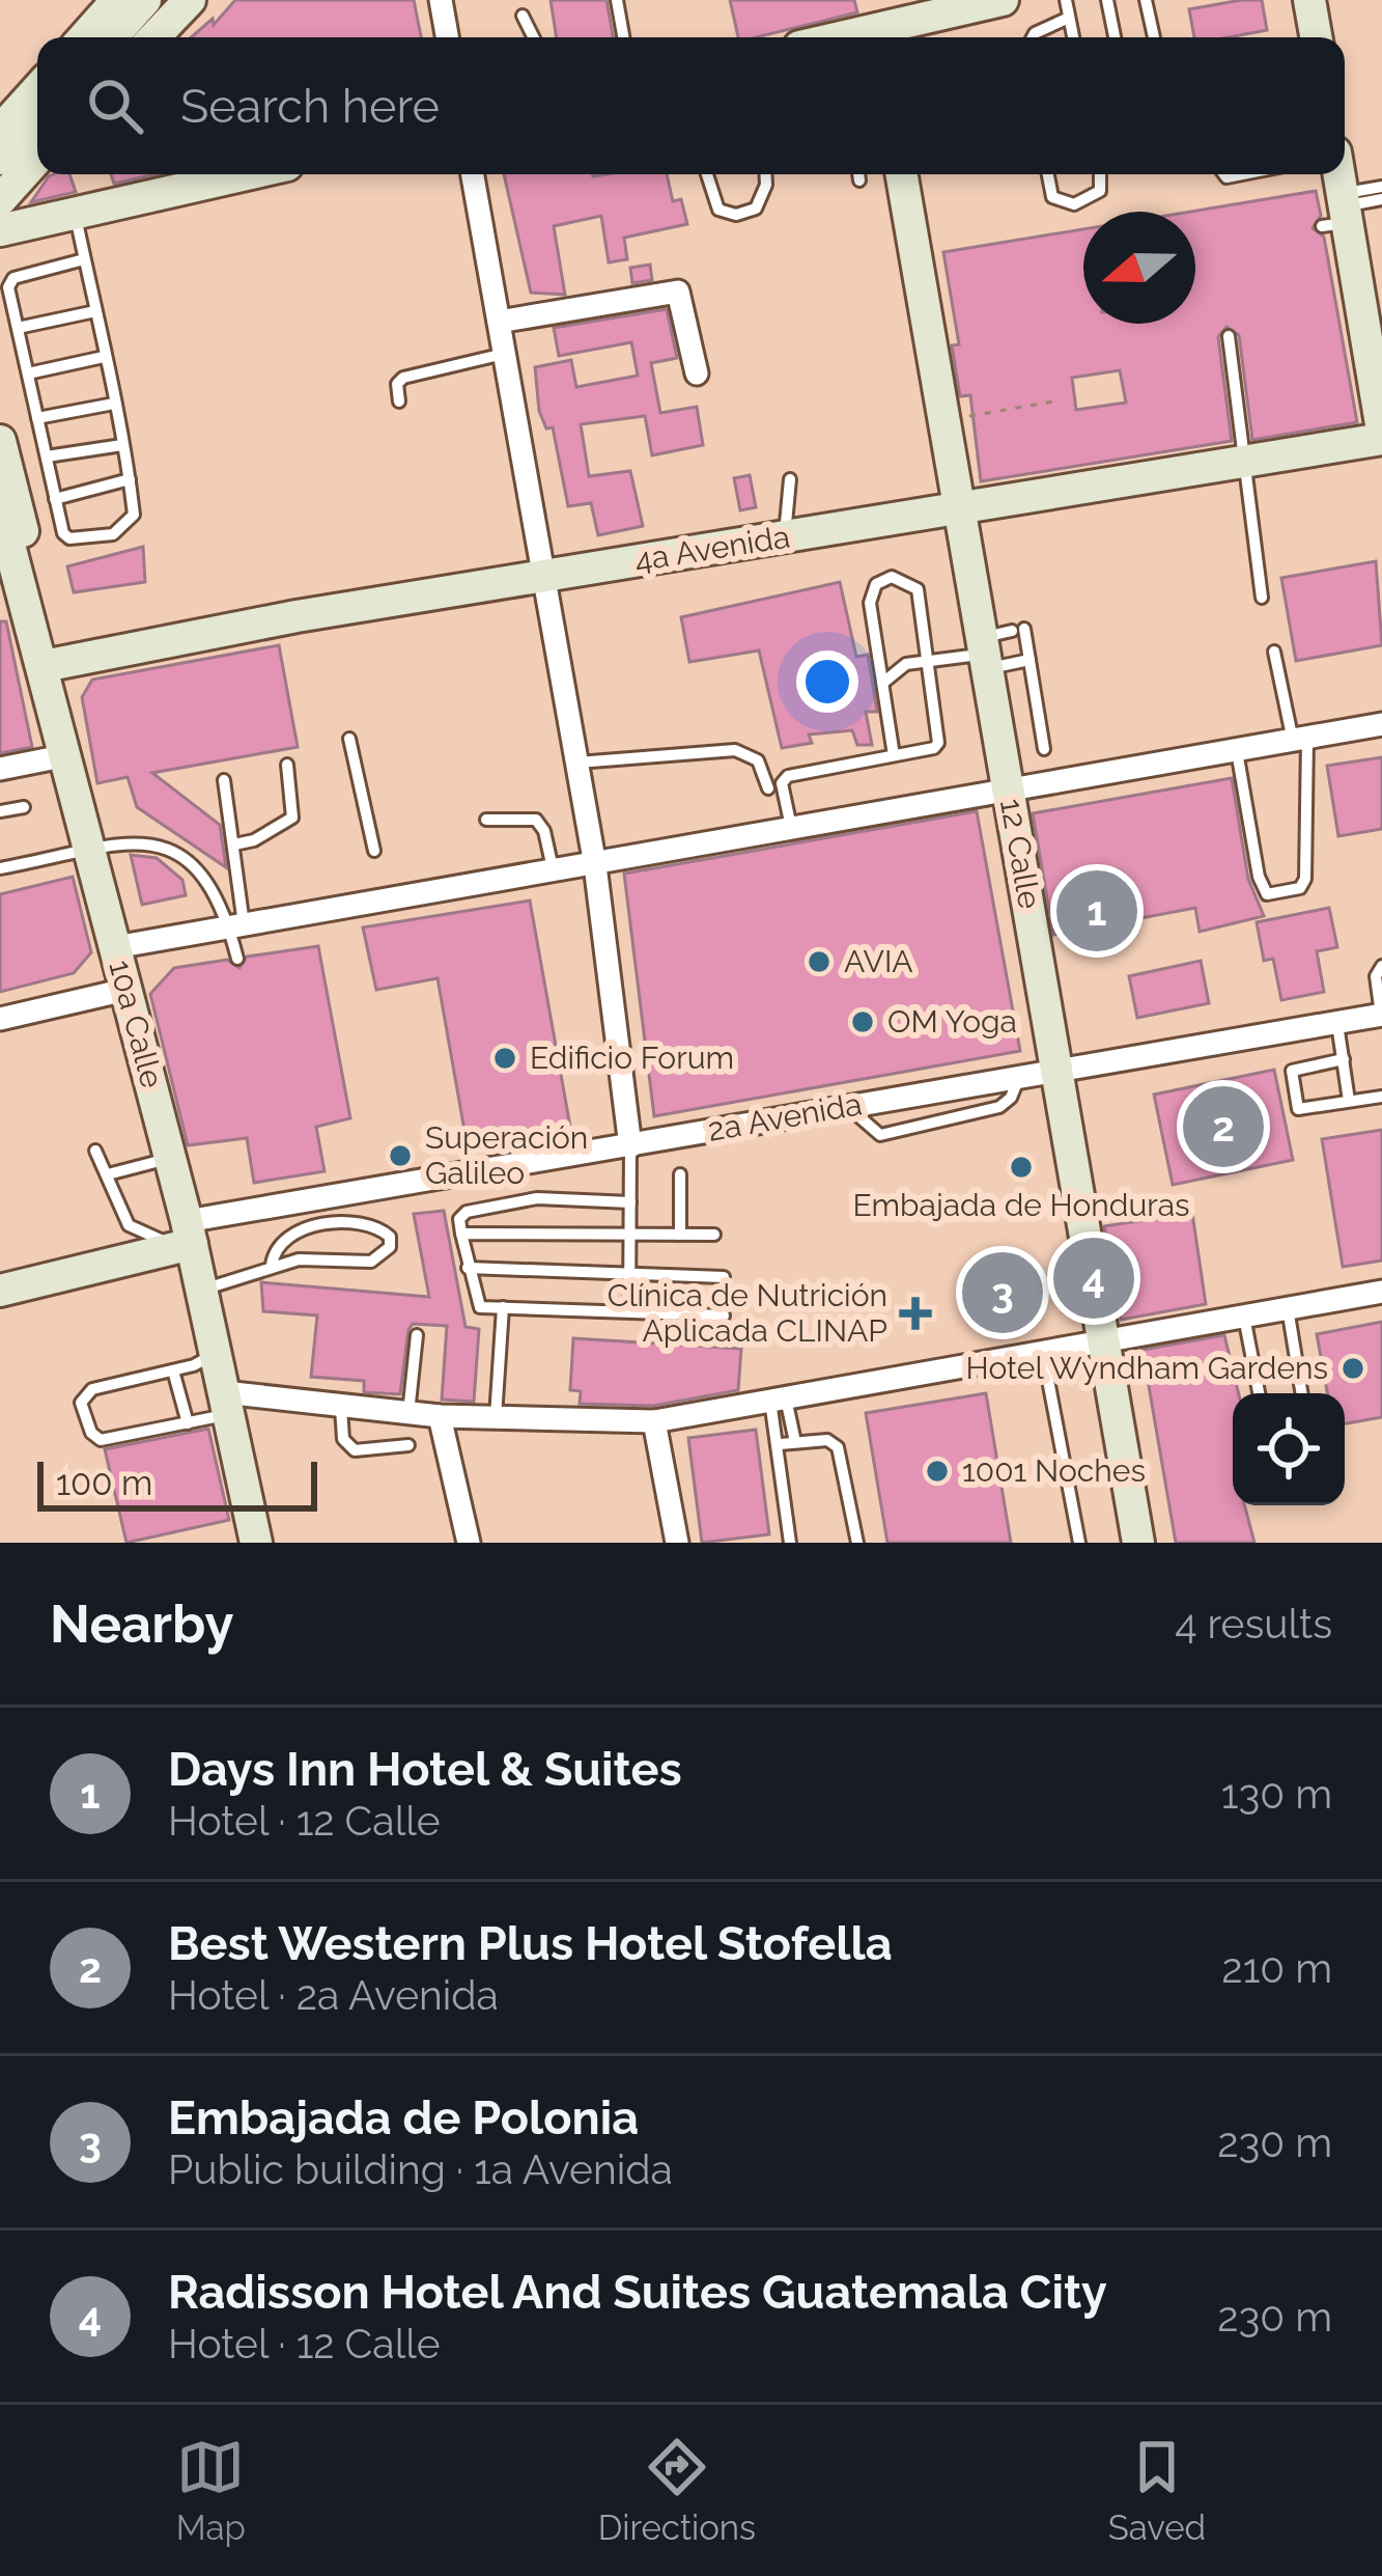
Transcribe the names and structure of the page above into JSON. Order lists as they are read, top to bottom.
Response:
{
  "streets": {
    "main road": [
      "4a Avenida",
      "12 Calle",
      "10a Calle",
      "2a Avenida"
    ]
  },
  "crossings": [
    ["4a Avenida", "12 Calle"],
    ["4a Avenida", "10a Calle"],
    ["12 Calle", "2a Avenida"],
    ["10a Calle", "2a Avenida"]
  ],
  "places": {
    "other": [
      "AVIA",
      "OM Yoga",
      "Edificio Forum",
      "Superación Galileo",
      "Embajada de Honduras",
      "Hotel Wyndham Gardens",
      "1001 Noches"
    ],
    "health": ["Clínica de Nutrición Aplicada CLINAP"]
  },
  "scale_bar": "100 m",
  "north": "left",
  "page": {
    "search": "Search here",
    "pins": [
      "1",
      "2",
      "4",
      "3"
    ],
    "scale": "100 m",
    "heading": ["Nearby", "4 results"],
    "list": [
      {
        "mark": "1",
        "name": "Days Inn Hotel & Suites",
        "note": "Hotel · 12 Calle",
        "value": "130 m"
      },
      {
        "mark": "2",
        "name": "Best Western Plus Hotel Stofella",
        "note": "Hotel · 2a Avenida",
        "value": "210 m"
      },
      {
        "mark": "3",
        "name": "Embajada de Polonia",
        "note": "Public building · 1a Avenida",
        "value": "230 m"
      },
      {
        "mark": "4",
        "name": "Radisson Hotel And Suites Guatemala City",
        "note": "Hotel · 12 Calle",
        "value": "230 m"
      }
    ],
    "nav": ["Map", "Directions", "Saved"]
  }
}
